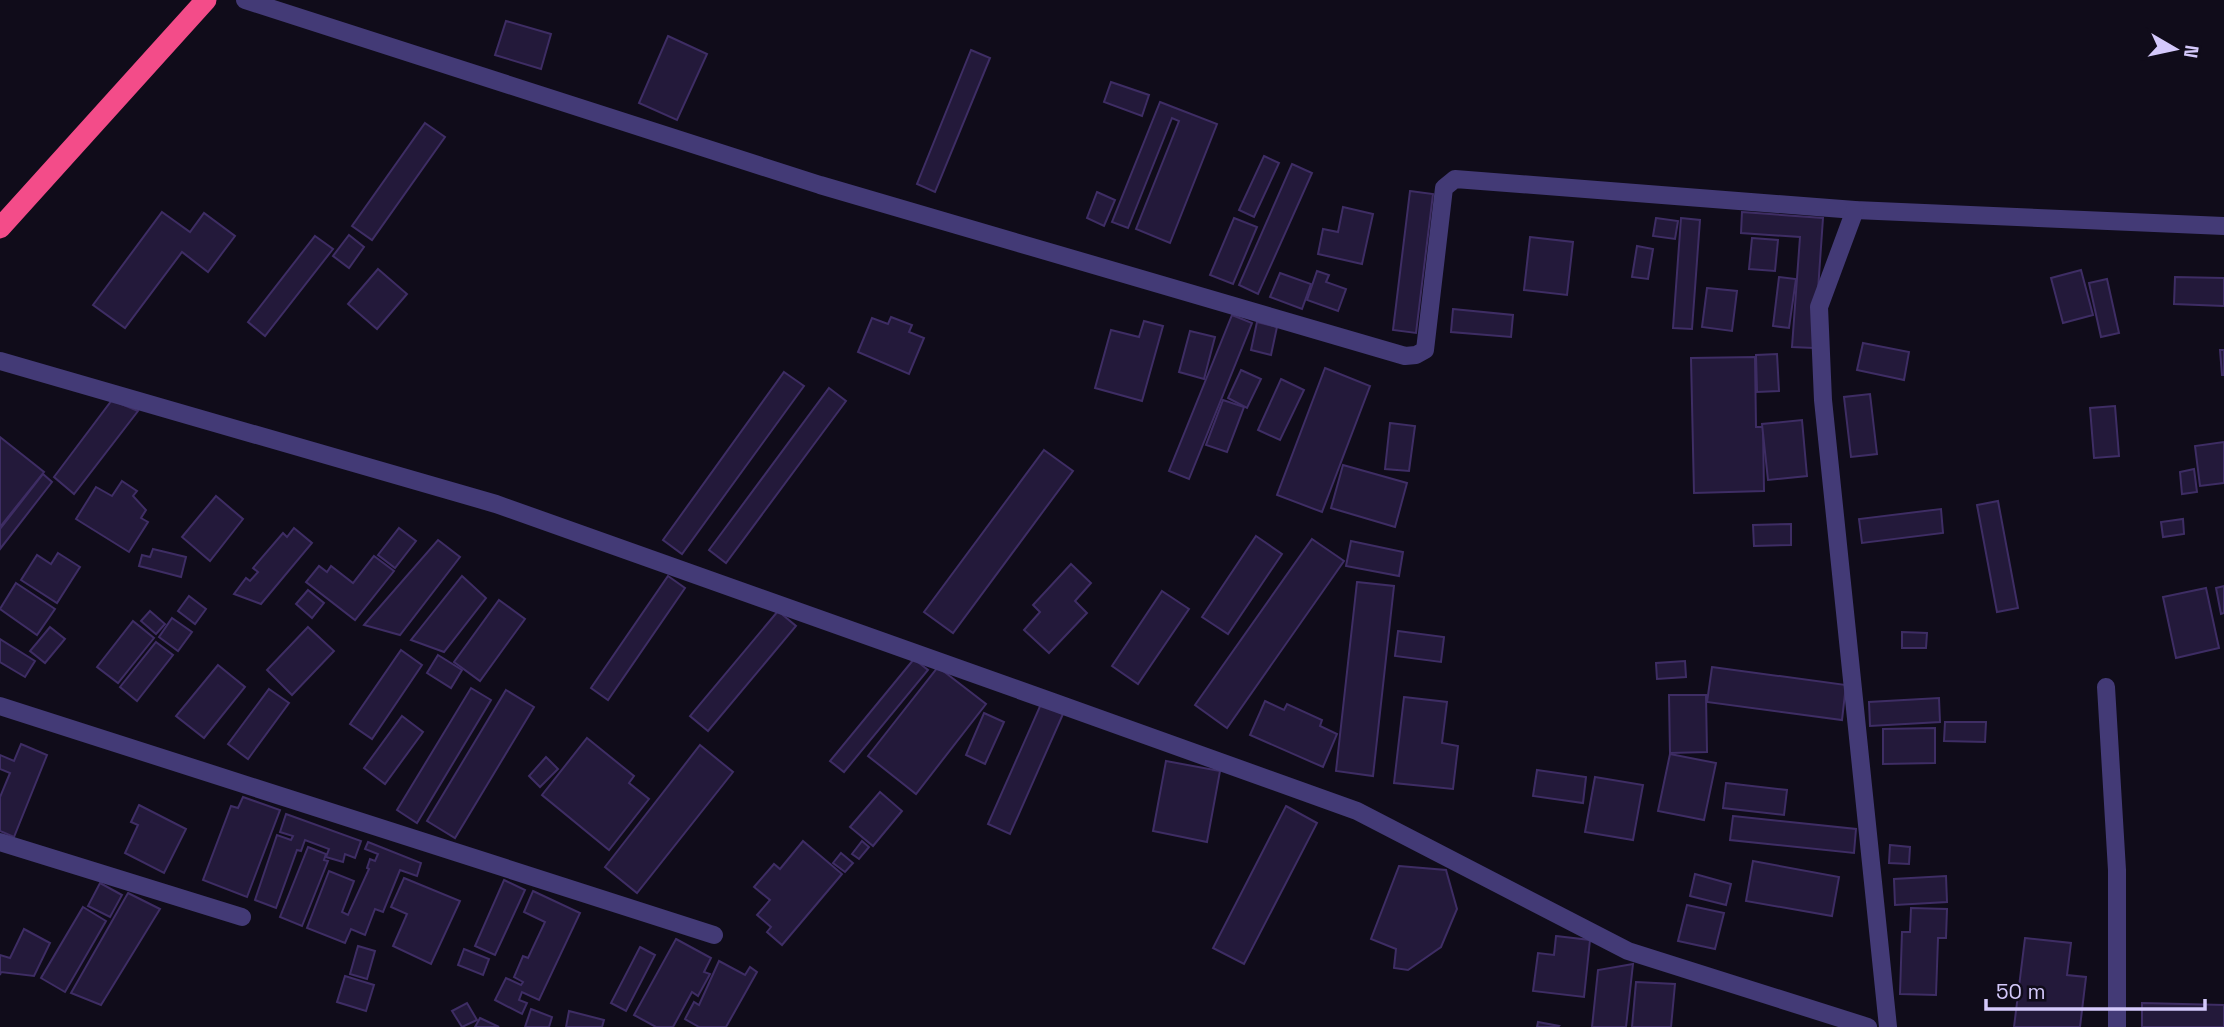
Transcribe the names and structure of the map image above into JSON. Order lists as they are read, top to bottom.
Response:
{
  "scale_bar": "50 m",
  "north": "right"
}
